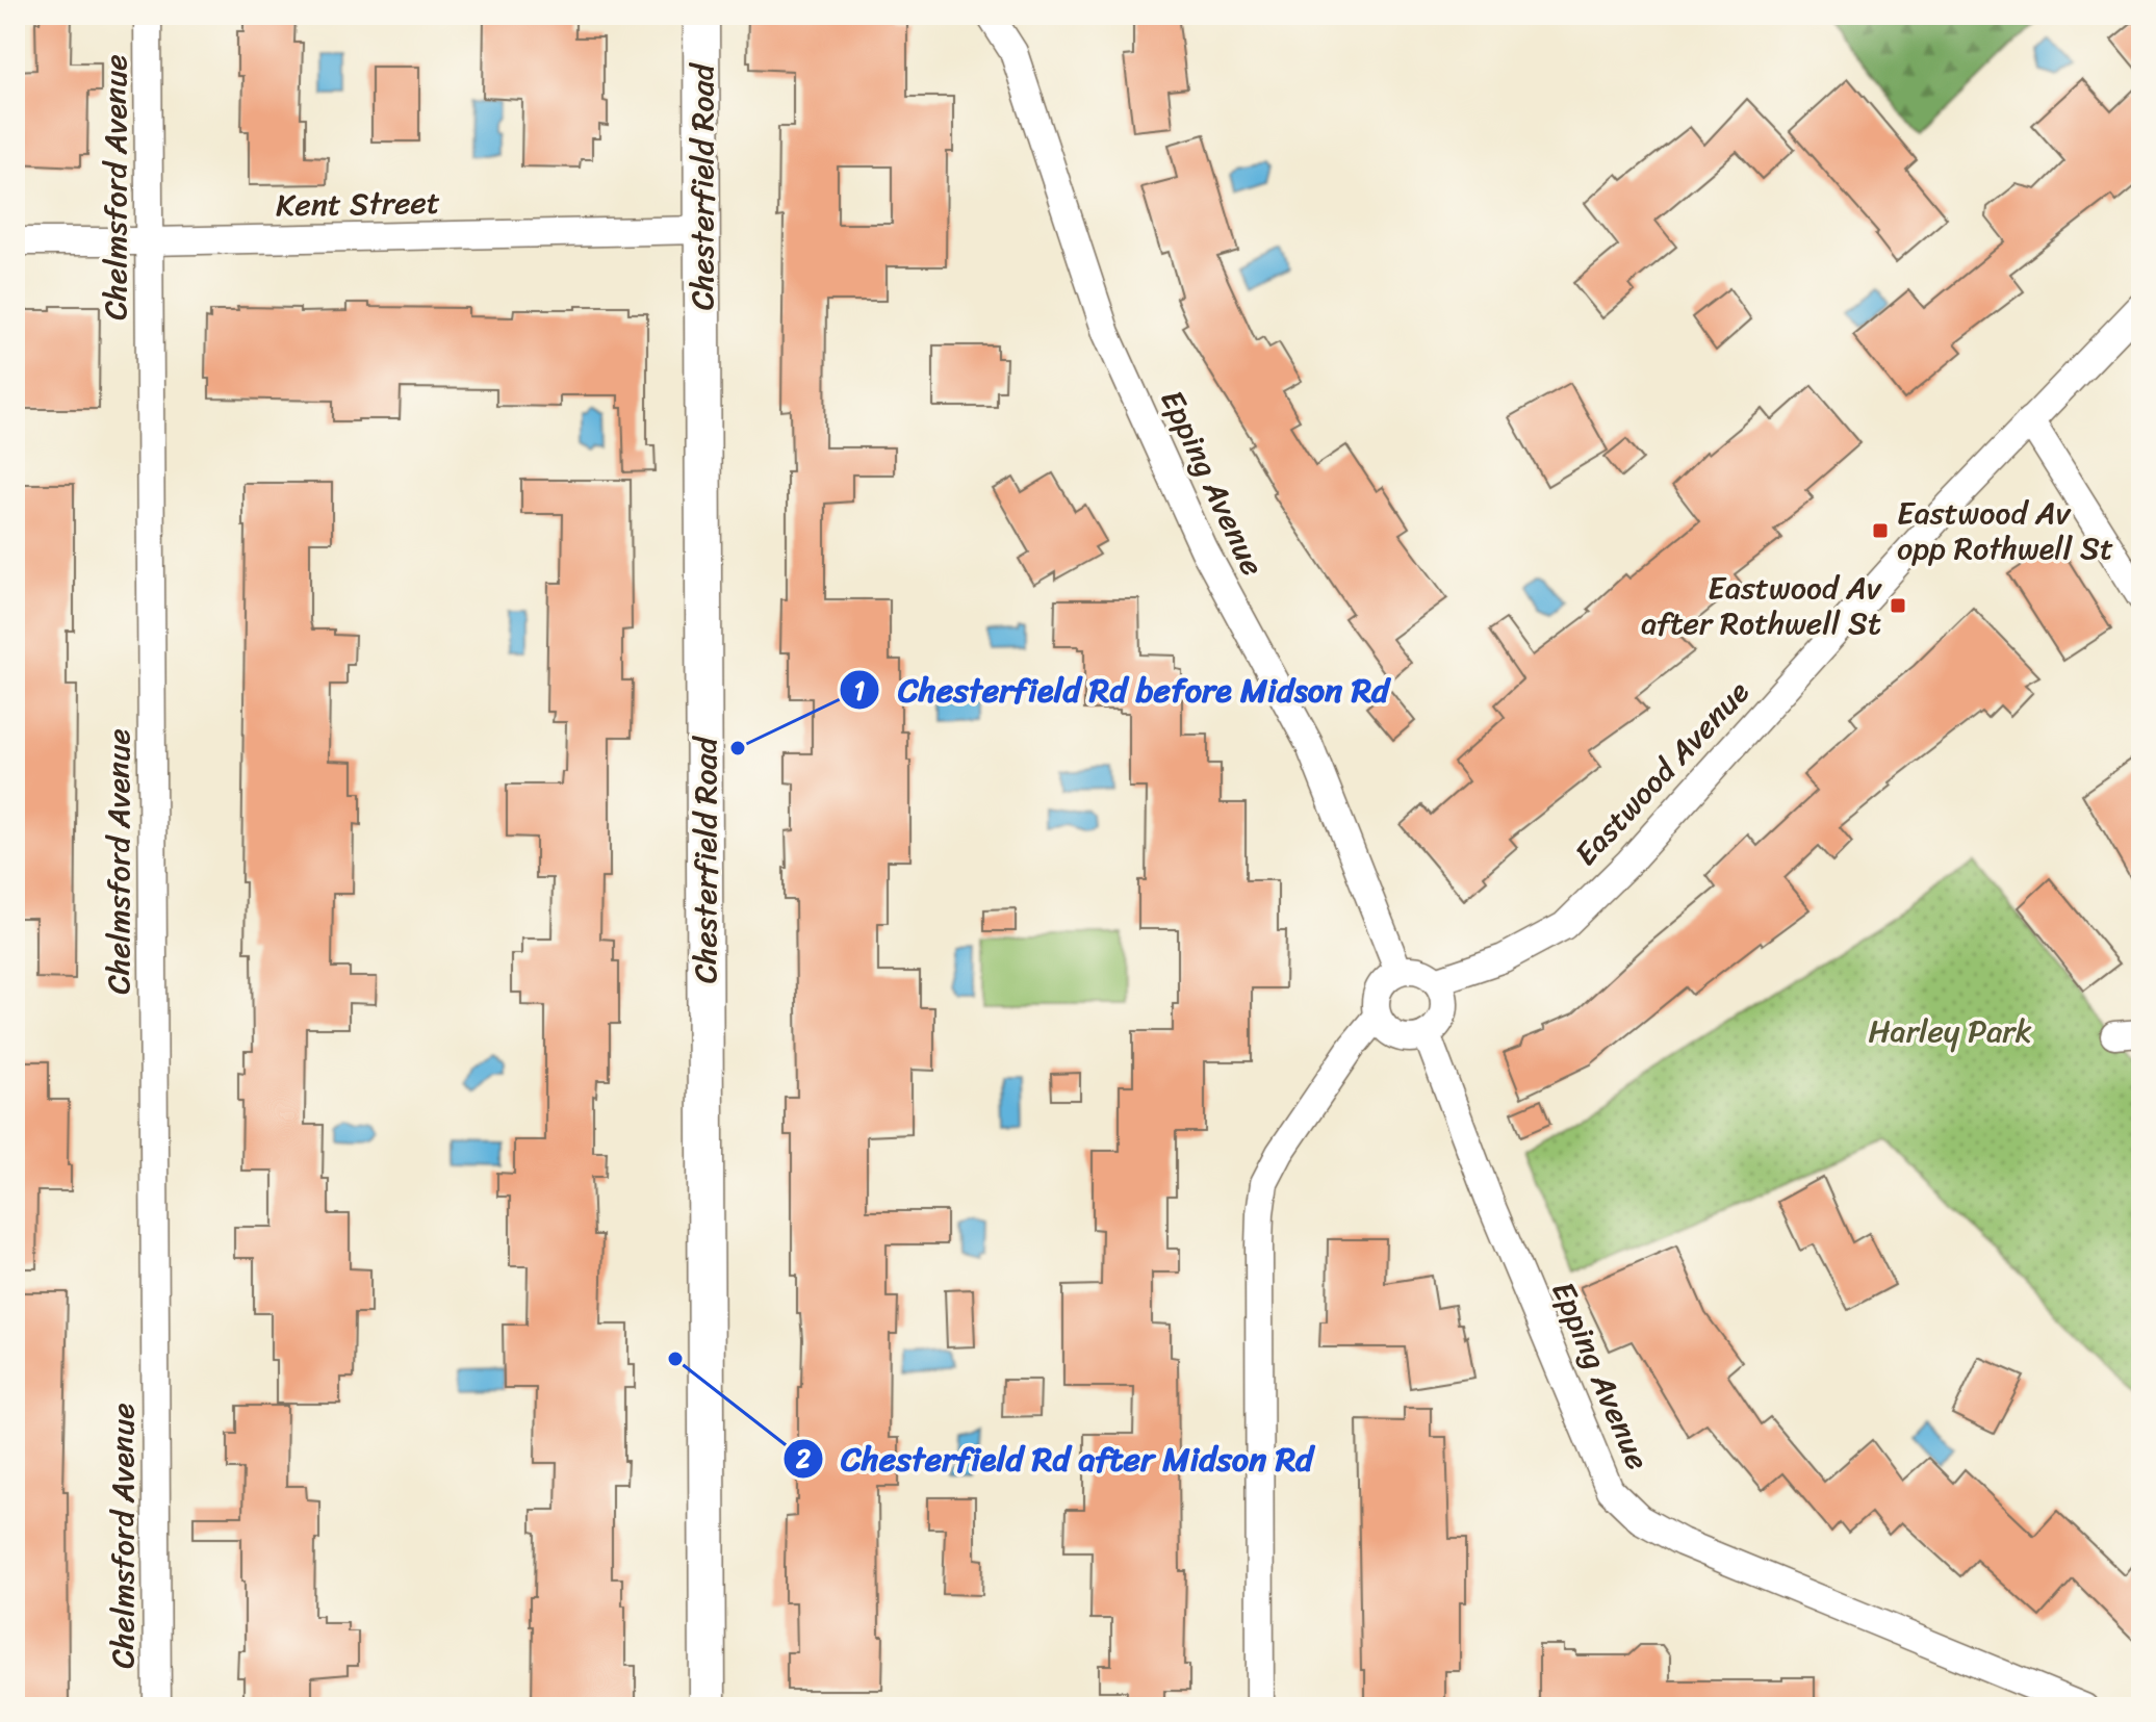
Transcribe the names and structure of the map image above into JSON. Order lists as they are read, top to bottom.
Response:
{
  "streets": {
    "street": [
      "Chelmsford Avenue",
      "Chesterfield Road",
      "Kent Street",
      "Epping Avenue",
      "Eastwood Avenue"
    ]
  },
  "crossings": [
    ["Chelmsford Avenue", "Kent Street"],
    ["Chesterfield Road", "Kent Street"],
    ["Epping Avenue", "Eastwood Avenue"]
  ],
  "parks": ["Harley Park"],
  "places": {
    "transit": ["Eastwood Av opp Rothwell St", "Eastwood Av after Rothwell St"],
    "other": ["Chesterfield Rd before Midson Rd", "Chesterfield Rd after Midson Rd"]
  }
}
